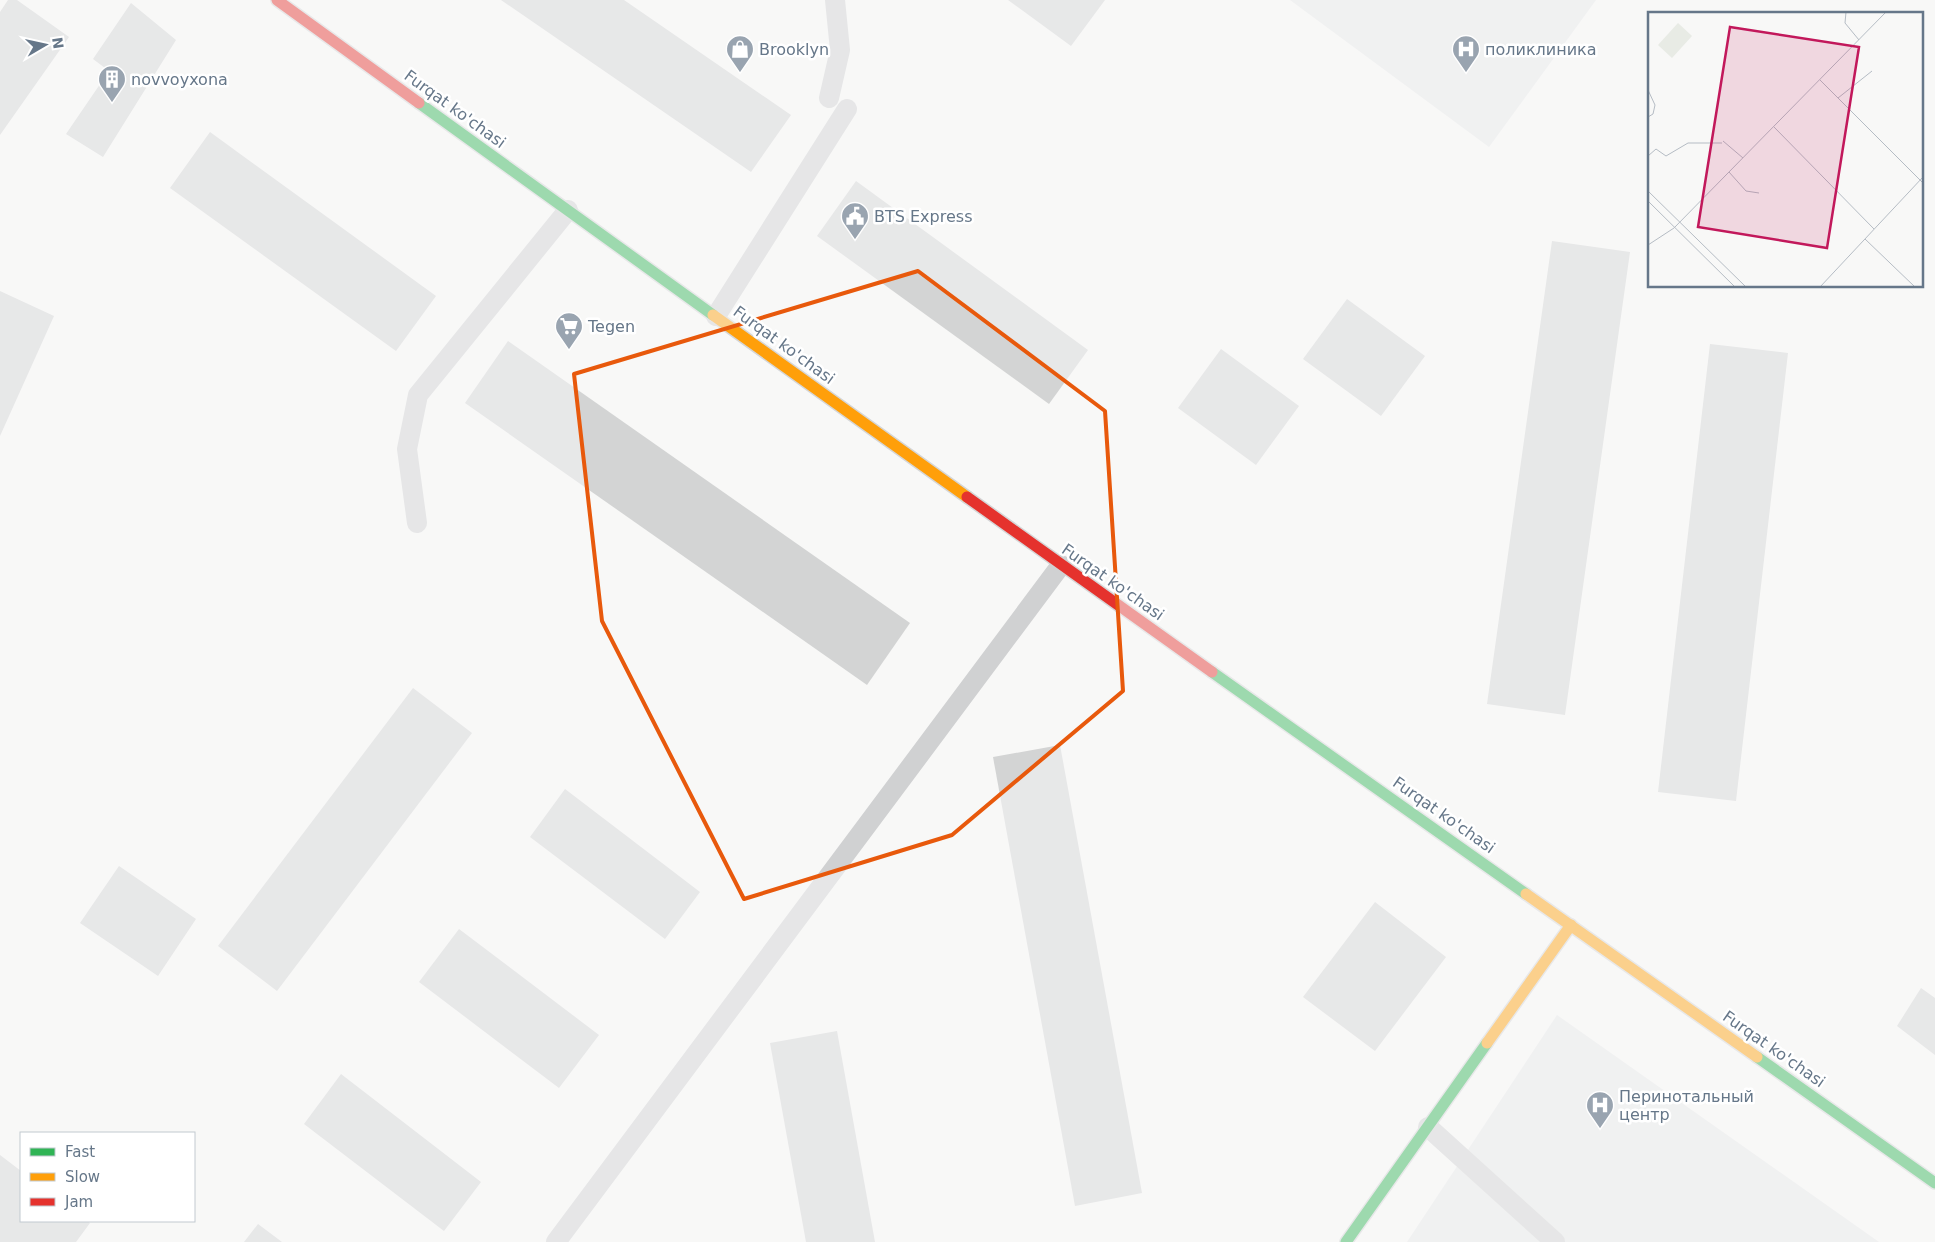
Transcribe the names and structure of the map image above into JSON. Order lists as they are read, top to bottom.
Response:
{
  "streets": {
    "main road": ["Furqat ko'chasi"]
  },
  "places": {
    "shop": ["Brooklyn"],
    "hospital": ["поликлиника", "Перинотальный центр"],
    "building": ["novvoyxona"],
    "public building": ["BTS Express"],
    "supermarket": ["Tegen"]
  },
  "legend": ["Fast", "Slow", "Jam"],
  "north": "right"
}
